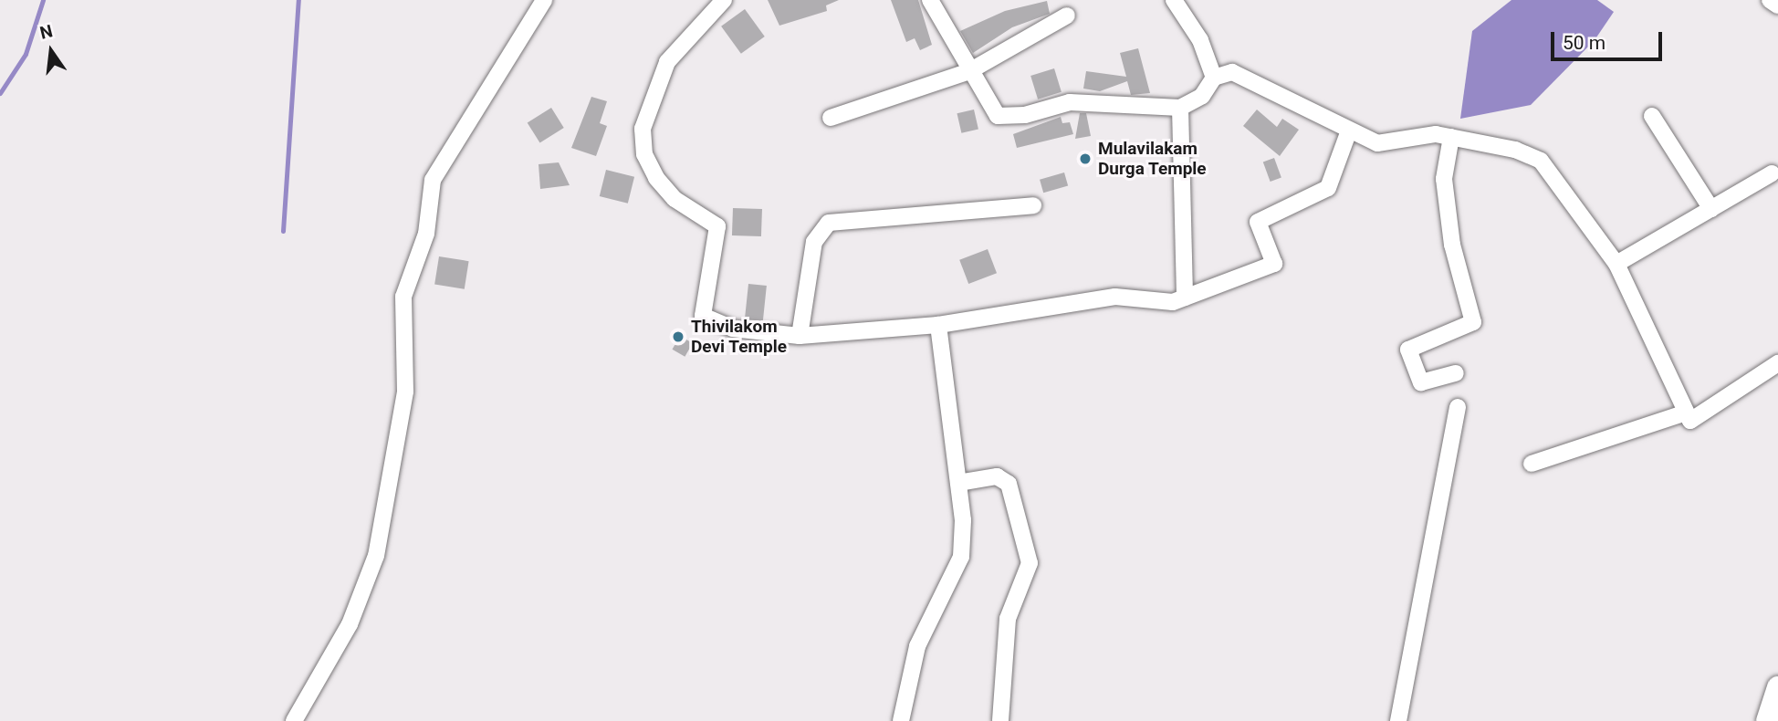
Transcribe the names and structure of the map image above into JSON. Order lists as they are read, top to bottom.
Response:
{
  "places": ["Mulavilakam Durga Temple", "Thivilakom Devi Temple"],
  "scale_bar": "50 m",
  "north": "top"
}
